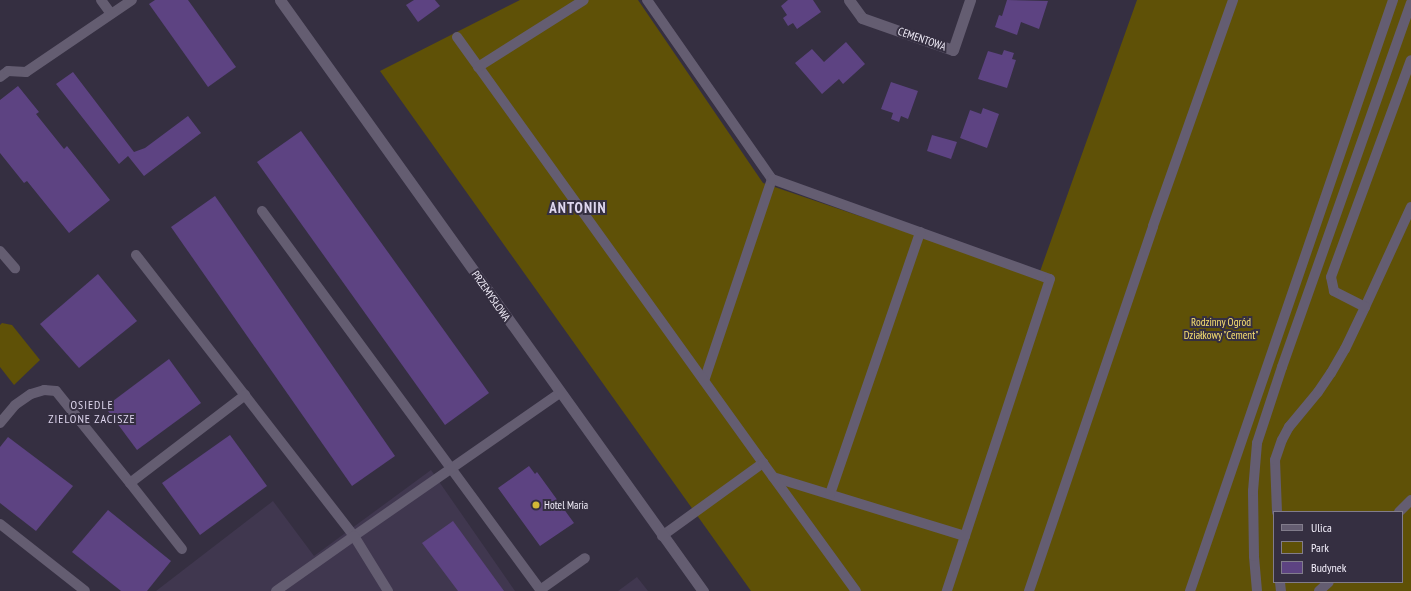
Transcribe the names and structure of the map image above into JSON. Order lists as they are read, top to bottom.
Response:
{
  "streets": {
    "main road": ["CEMENTOWA", "PRZEMYSŁOWA"]
  },
  "districts": ["ANTONIN", "OSIEDLE ZIELONE ZACISZE"],
  "parks": ["Rodzinny Ogród Działkowy \"Cement\""],
  "places": ["Hotel Maria"],
  "legend": ["Ulica", "Park", "Budynek"]
}
